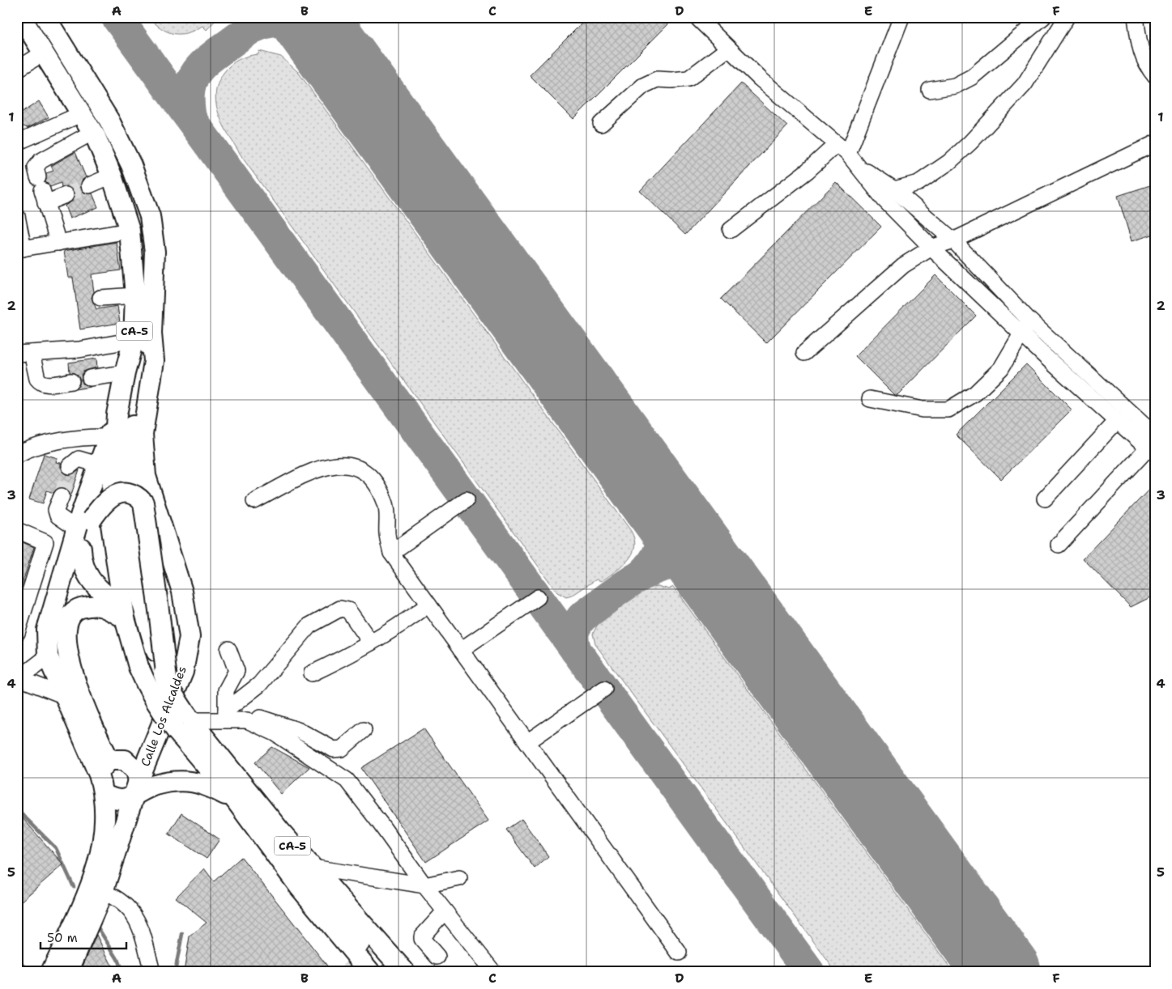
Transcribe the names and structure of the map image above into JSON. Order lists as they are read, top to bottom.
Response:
{
  "streets": {
    "main road": ["CA-5", "Calle Los Alcaldes"]
  },
  "crossings": [
    ["CA-5", "Calle Los Alcaldes"]
  ],
  "scale_bar": "50 m",
  "grid": {
    "columns": [
      "A",
      "B",
      "C",
      "D",
      "E",
      "F"
    ],
    "rows": [
      "1",
      "2",
      "3",
      "4",
      "5"
    ]
  }
}
